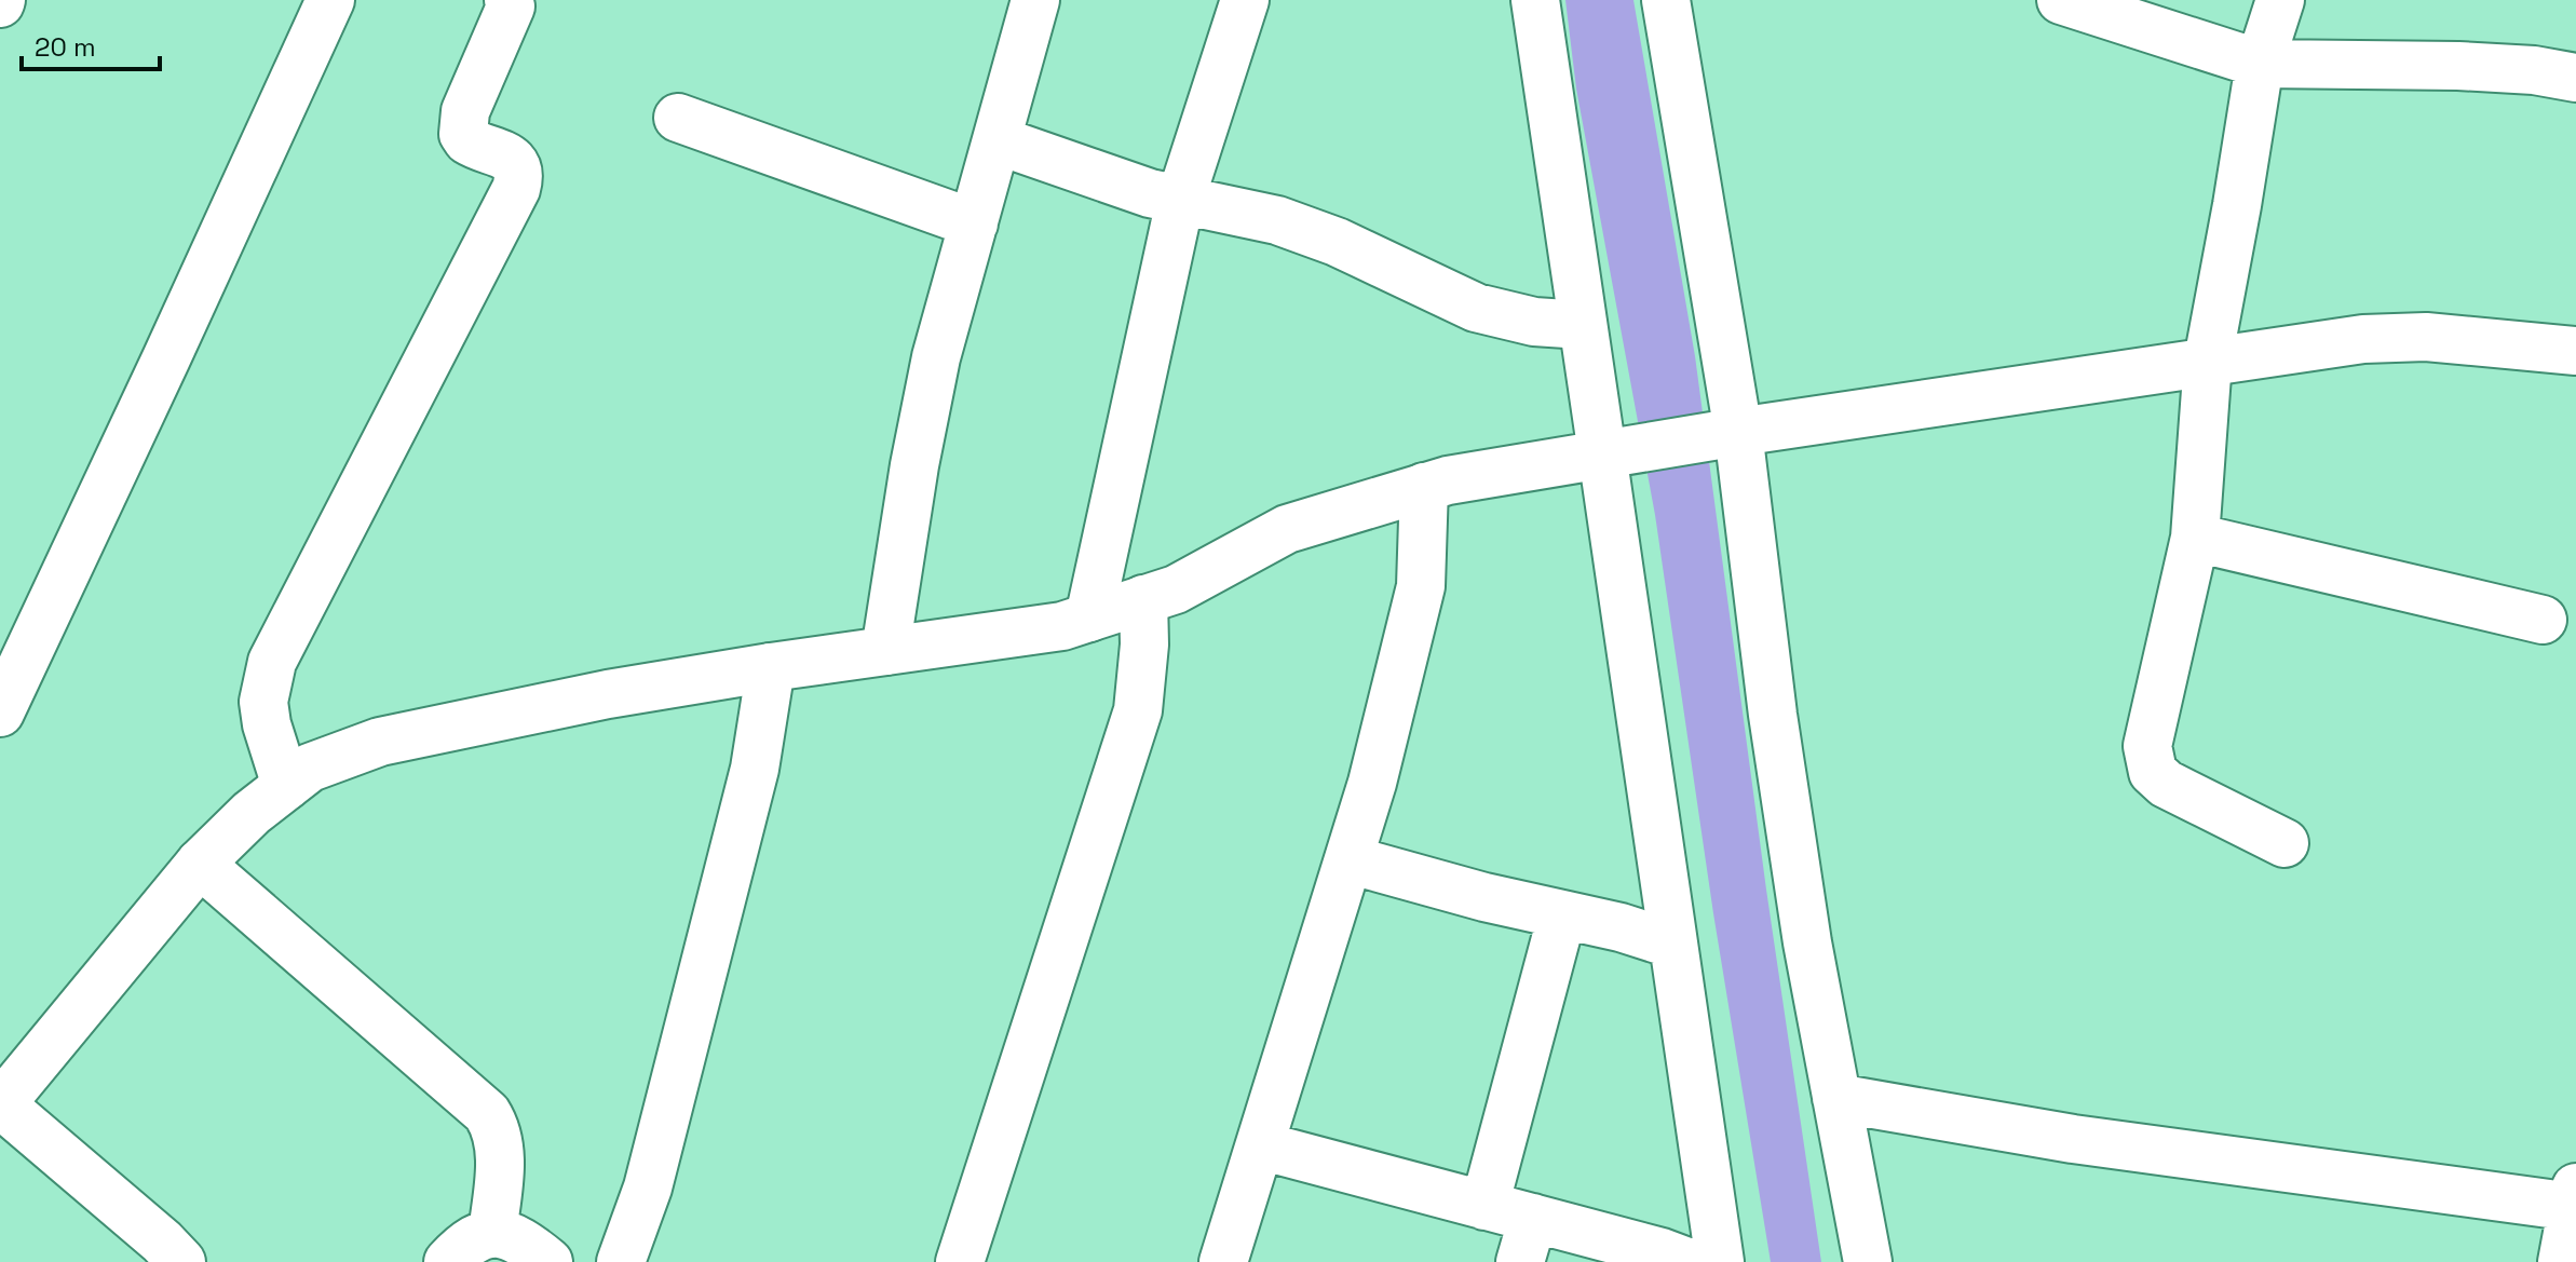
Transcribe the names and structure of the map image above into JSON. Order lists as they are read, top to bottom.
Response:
{
  "scale_bar": "20 m"
}
